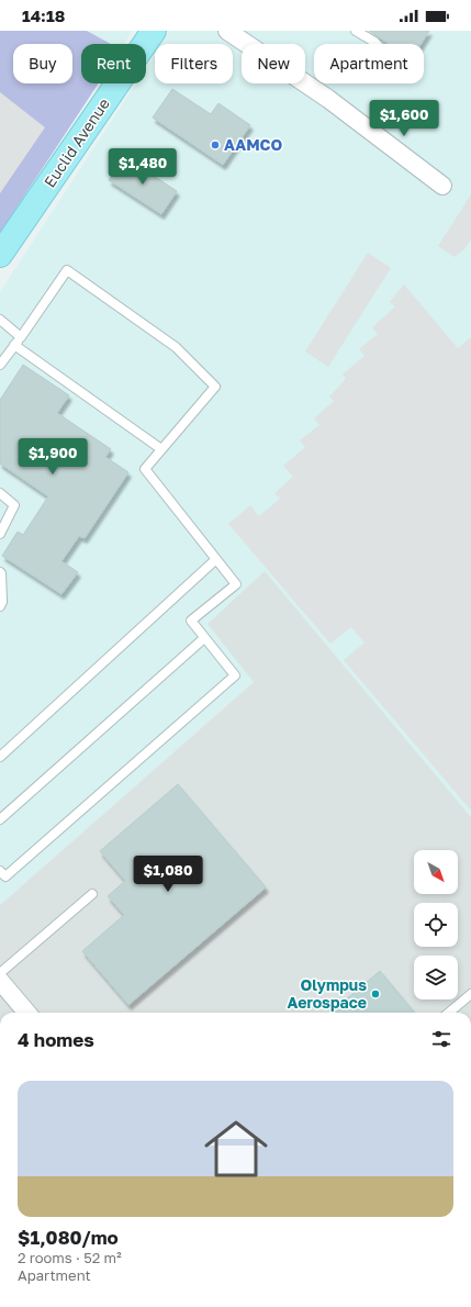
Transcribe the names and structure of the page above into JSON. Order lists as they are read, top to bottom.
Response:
{
  "streets": {
    "main road": ["Euclid Avenue"]
  },
  "places": ["AAMCO", "Olympus Aerospace"],
  "north": "bottom right",
  "page": {
    "status": "14:18",
    "chip": [
      "Buy",
      "Rent",
      "Filters",
      "New",
      "Apartment"
    ],
    "price": [
      "$1,600",
      "$1,480",
      "$1,900",
      "$1,080"
    ],
    "heading": "4 homes",
    "list": [
      {
        "name": "$1,080/mo",
        "note": "2 rooms · 52 m² · Apartment"
      }
    ]
  }
}
